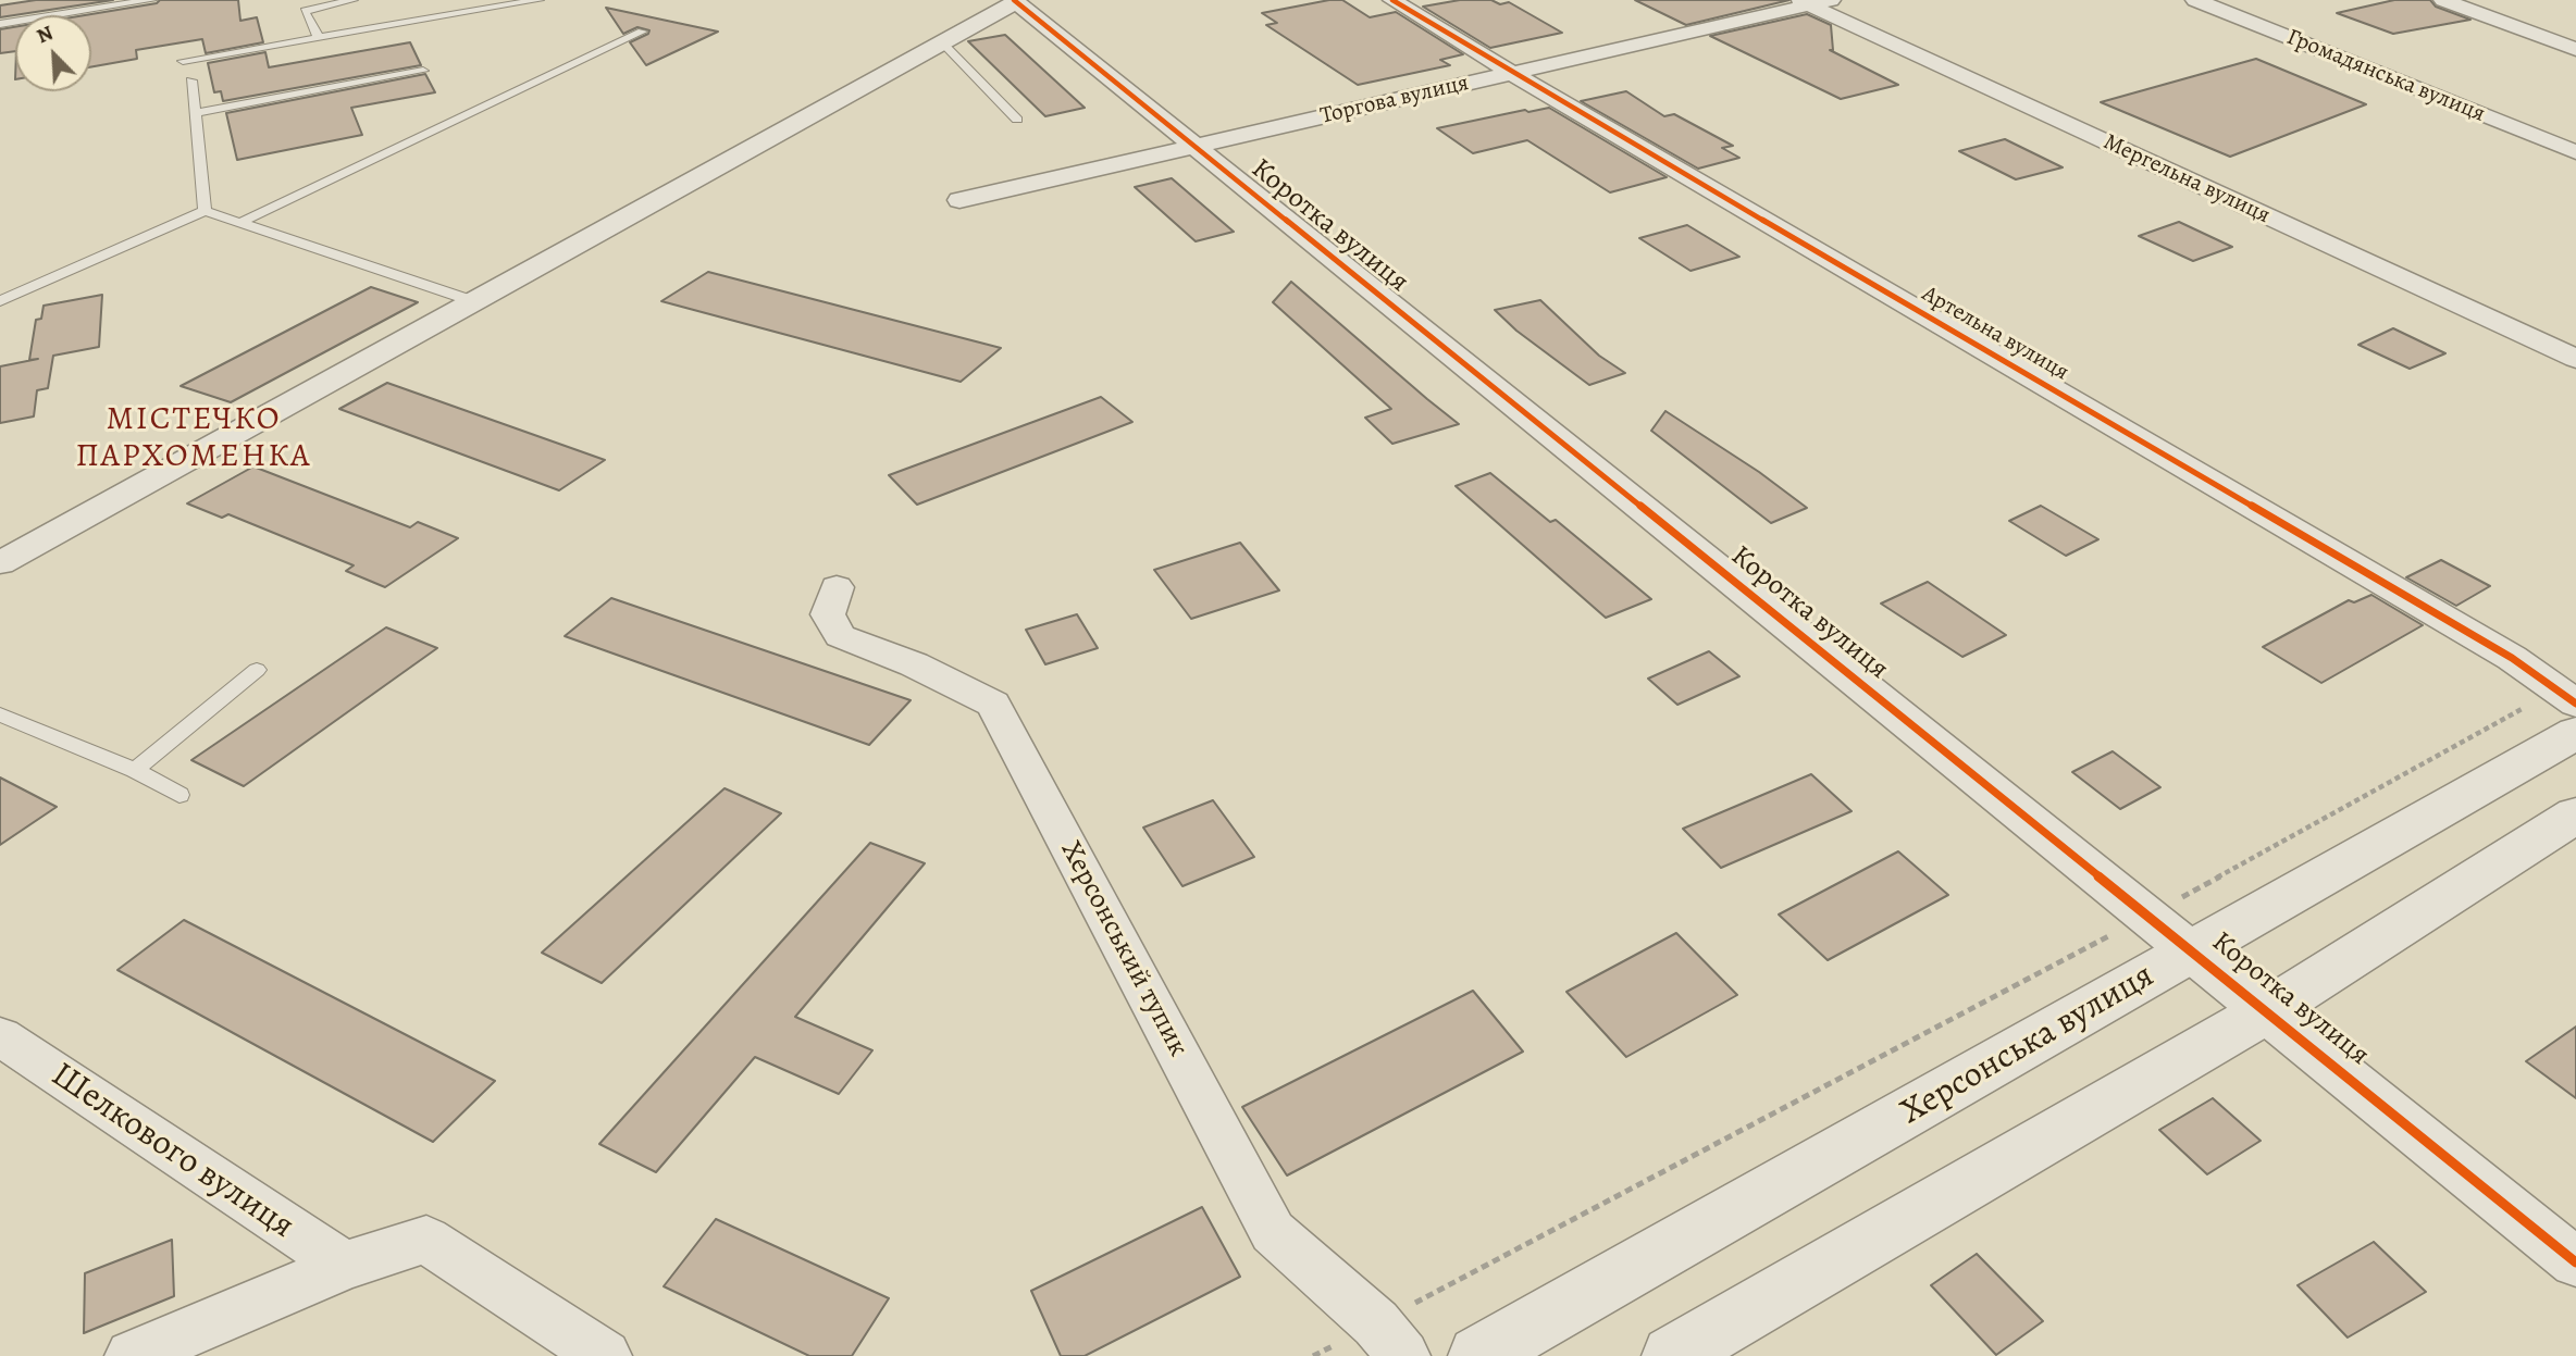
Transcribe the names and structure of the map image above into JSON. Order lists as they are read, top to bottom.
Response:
{
  "streets": {
    "street": [
      "Громадянська вулиця",
      "Торгова вулиця",
      "Мергельна вулиця",
      "Коротка вулиця",
      "Артельна вулиця",
      "Херсонський тупик",
      "Херсонська вулиця",
      "Шелкового вулиця"
    ]
  },
  "crossings": [
    ["Торгова вулиця", "Мергельна вулиця"],
    ["Торгова вулиця", "Коротка вулиця"],
    ["Торгова вулиця", "Артельна вулиця"],
    ["Коротка вулиця", "Херсонська вулиця"],
    ["Артельна вулиця", "Херсонська вулиця"]
  ],
  "districts": ["МІСТЕЧКО ПАРХОМЕНКА"],
  "north": "top left"
}
